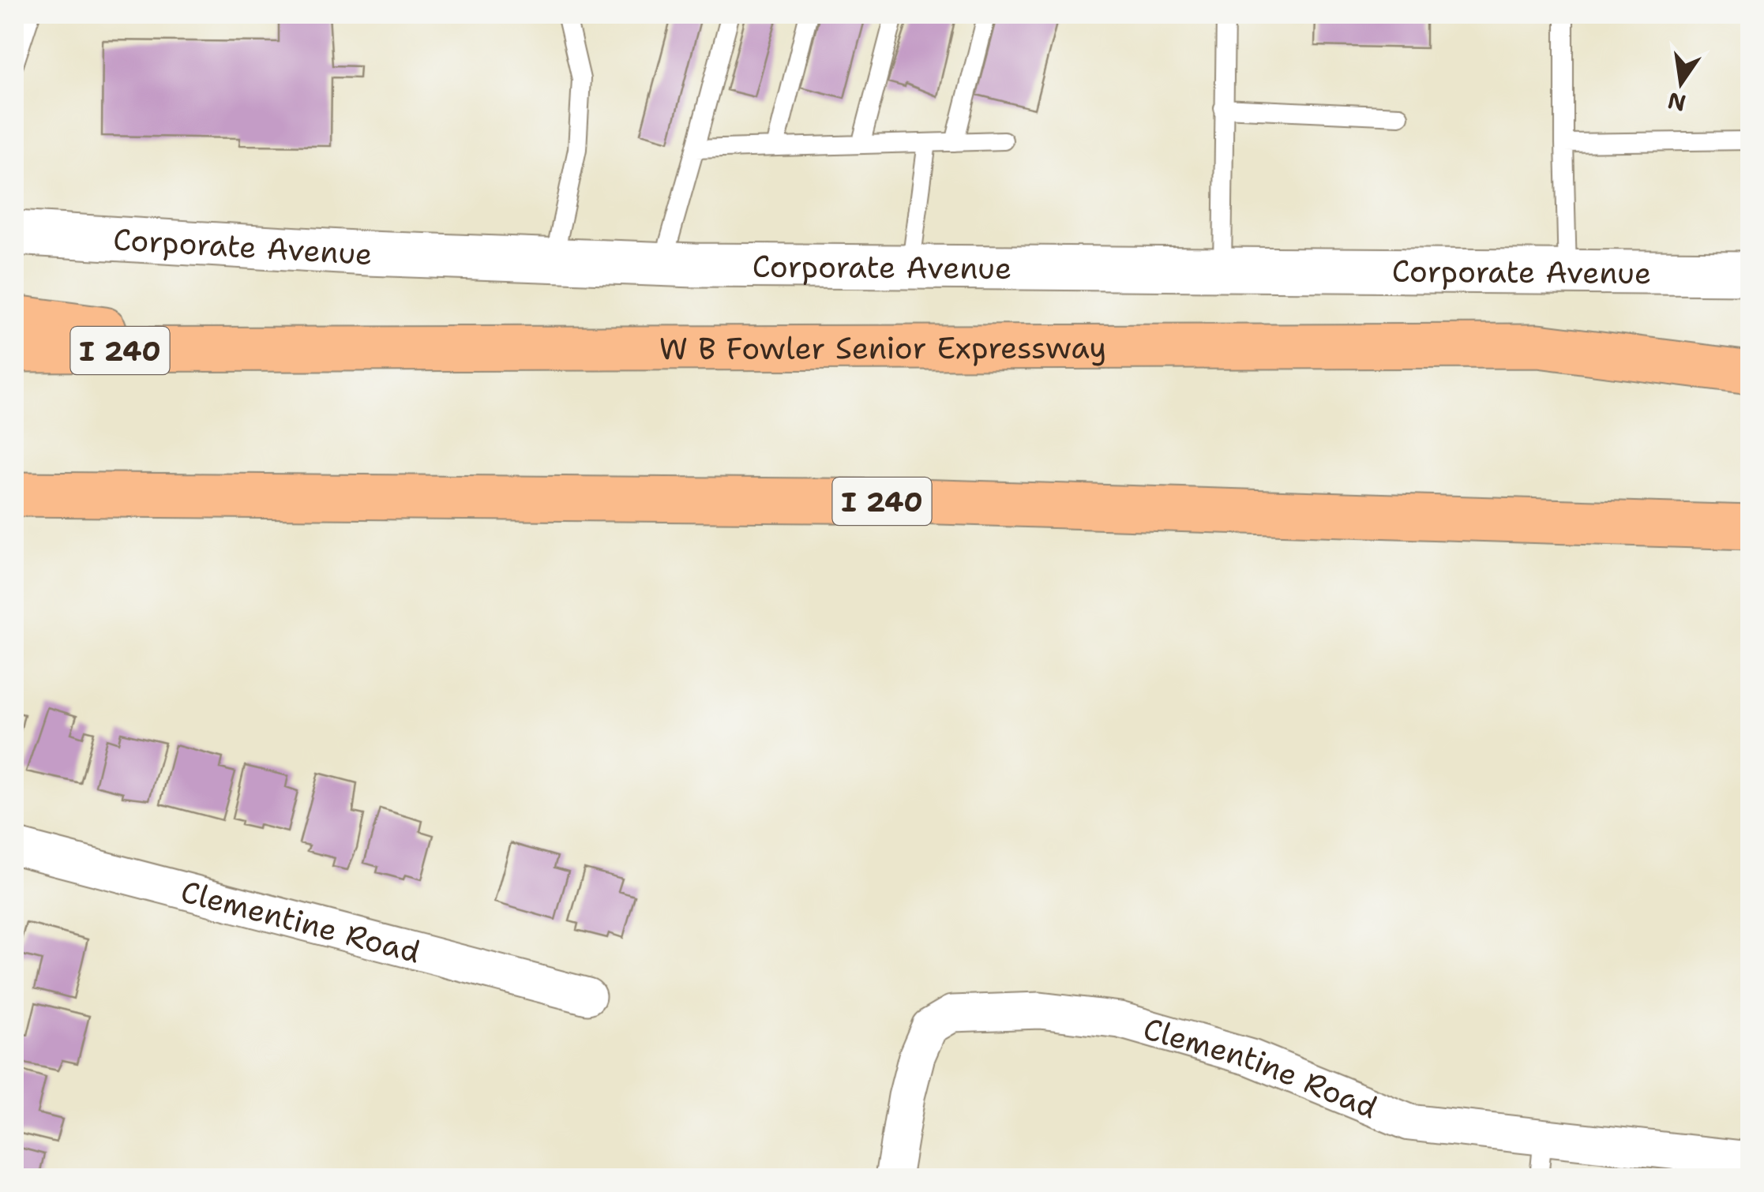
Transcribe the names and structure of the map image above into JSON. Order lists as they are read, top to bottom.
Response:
{
  "streets": {
    "highway": ["W B Fowler Senior Expressway", "I 240"],
    "street": ["Corporate Avenue", "Clementine Road"]
  },
  "north": "bottom"
}
